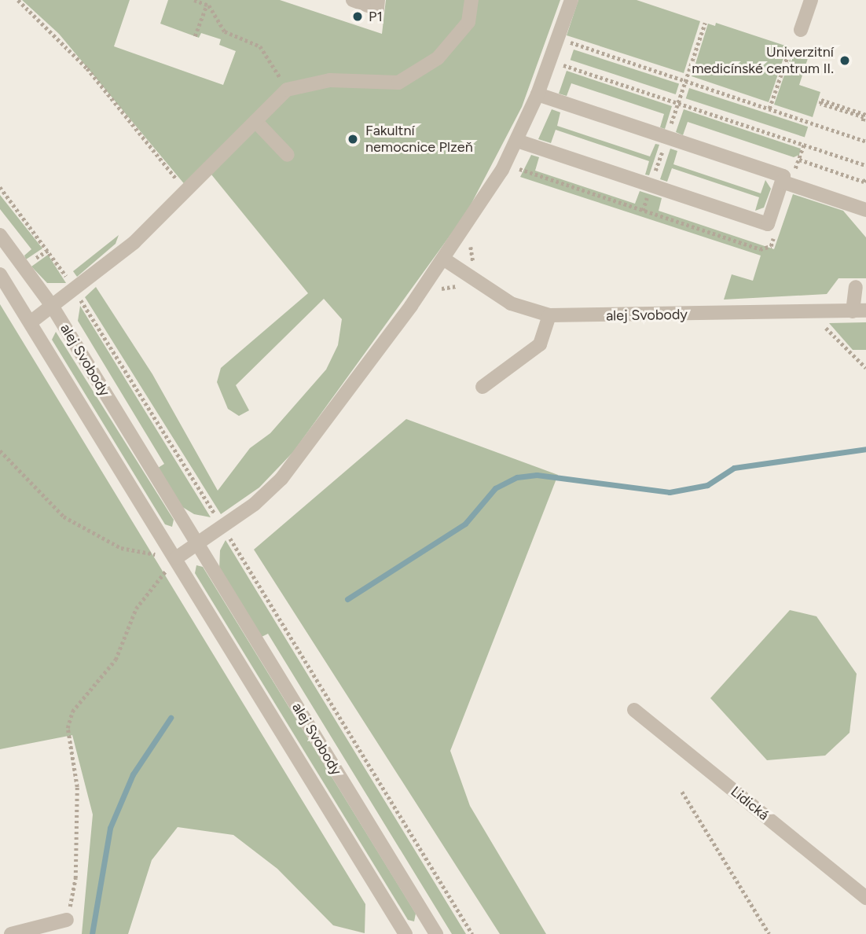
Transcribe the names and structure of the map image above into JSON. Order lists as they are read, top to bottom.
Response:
{
  "streets": {
    "street": ["alej Svobody", "Lidická"]
  },
  "places": ["P1", "Univerzitní medicínské centrum II.", "Fakultní nemocnice Plzeň"]
}
